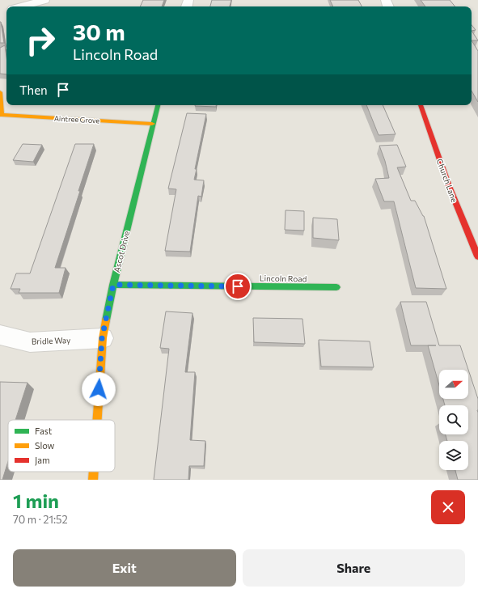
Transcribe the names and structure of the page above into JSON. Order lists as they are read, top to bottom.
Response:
{
  "streets": {
    "street": [
      "Aintree Grove",
      "Church Lane",
      "Ascot Drive",
      "Lincoln Road",
      "Bridle Way"
    ]
  },
  "crossings": [
    ["Aintree Grove", "Ascot Drive"],
    ["Ascot Drive", "Lincoln Road"],
    ["Ascot Drive", "Bridle Way"]
  ],
  "legend": ["Fast", "Slow", "Jam"],
  "north": "right",
  "page": {
    "turn": ["30 m", "Lincoln Road"],
    "then": "Then",
    "heading": ["1 min", "70 m · 21:52"],
    "buttons": ["Exit", "Share"]
  }
}
